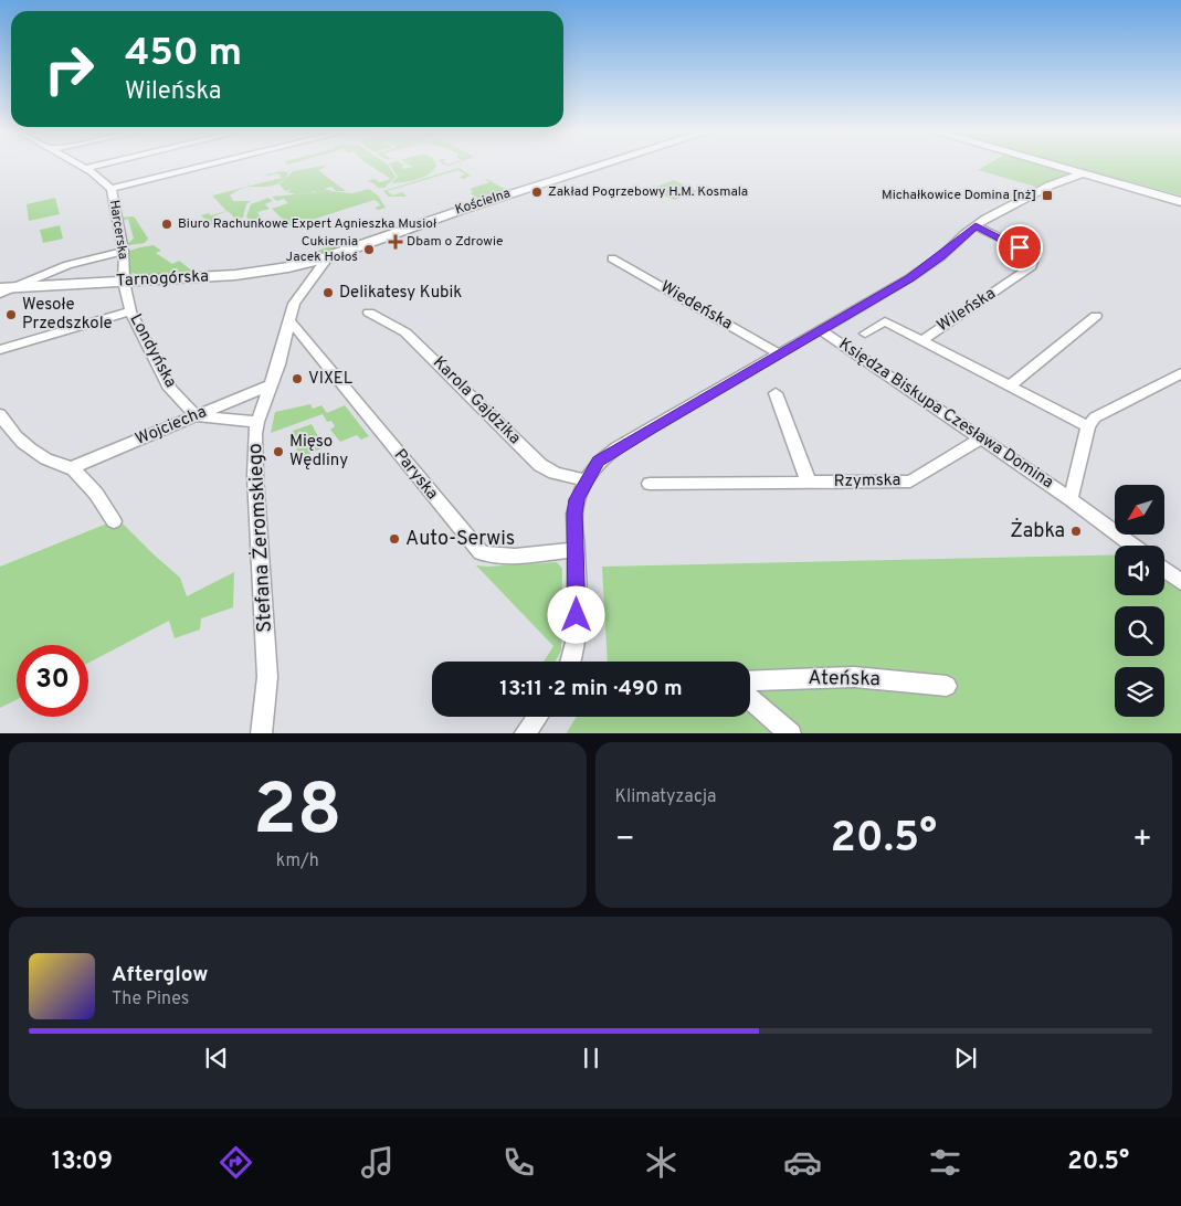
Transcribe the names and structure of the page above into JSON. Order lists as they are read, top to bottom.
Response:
{
  "streets": {
    "street": [
      "Kościelna",
      "Harcerska",
      "Tarnogórska",
      "Wiedeńska",
      "Wileńska",
      "Londyńska",
      "Karola Gajdzika",
      "Księdza Biskupa Czesława Domina",
      "Wojciecha",
      "Paryska",
      "Rzymska",
      "Stefana Żeromskiego",
      "Ateńska"
    ]
  },
  "crossings": [
    ["Kościelna", "Tarnogórska"],
    ["Kościelna", "Stefana Żeromskiego"],
    ["Harcerska", "Tarnogórska"],
    ["Harcerska", "Londyńska"],
    ["Tarnogórska", "Londyńska"],
    ["Tarnogórska", "Stefana Żeromskiego"],
    ["Wiedeńska", "Księdza Biskupa Czesława Domina"],
    ["Wileńska", "Księdza Biskupa Czesława Domina"],
    ["Londyńska", "Wojciecha"],
    ["Karola Gajdzika", "Księdza Biskupa Czesława Domina"],
    ["Księdza Biskupa Czesława Domina", "Paryska"],
    ["Księdza Biskupa Czesława Domina", "Rzymska"],
    ["Wojciecha", "Stefana Żeromskiego"],
    ["Paryska", "Stefana Żeromskiego"]
  ],
  "places": {
    "other": [
      "Zakład Pogrzebowy H.M. Kosmala",
      "Biuro Rachunkowe Expert Agnieszka Musioł",
      "Cukiernia Jacek Hołoś",
      "Delikatesy Kubik",
      "Wesołe Przedszkole",
      "VIXEL",
      "Mięso Wędliny",
      "Żabka",
      "Auto-Serwis"
    ],
    "transit": ["Michałkowice Domina [nż]"],
    "health": ["Dbam o Zdrowie"]
  },
  "north": "bottom left",
  "page": {
    "turn": ["450 m", "Wileńska"],
    "limit": "30",
    "trip": "13:11 · 2 min · 490 m",
    "tile": [
      ["28", "km/h"],
      "Klimatyzacja"
    ],
    "heat": ["−", "20.5°", "+"],
    "song": ["Afterglow", "The Pines"],
    "tabs": ["13:09", "20.5°"]
  }
}
